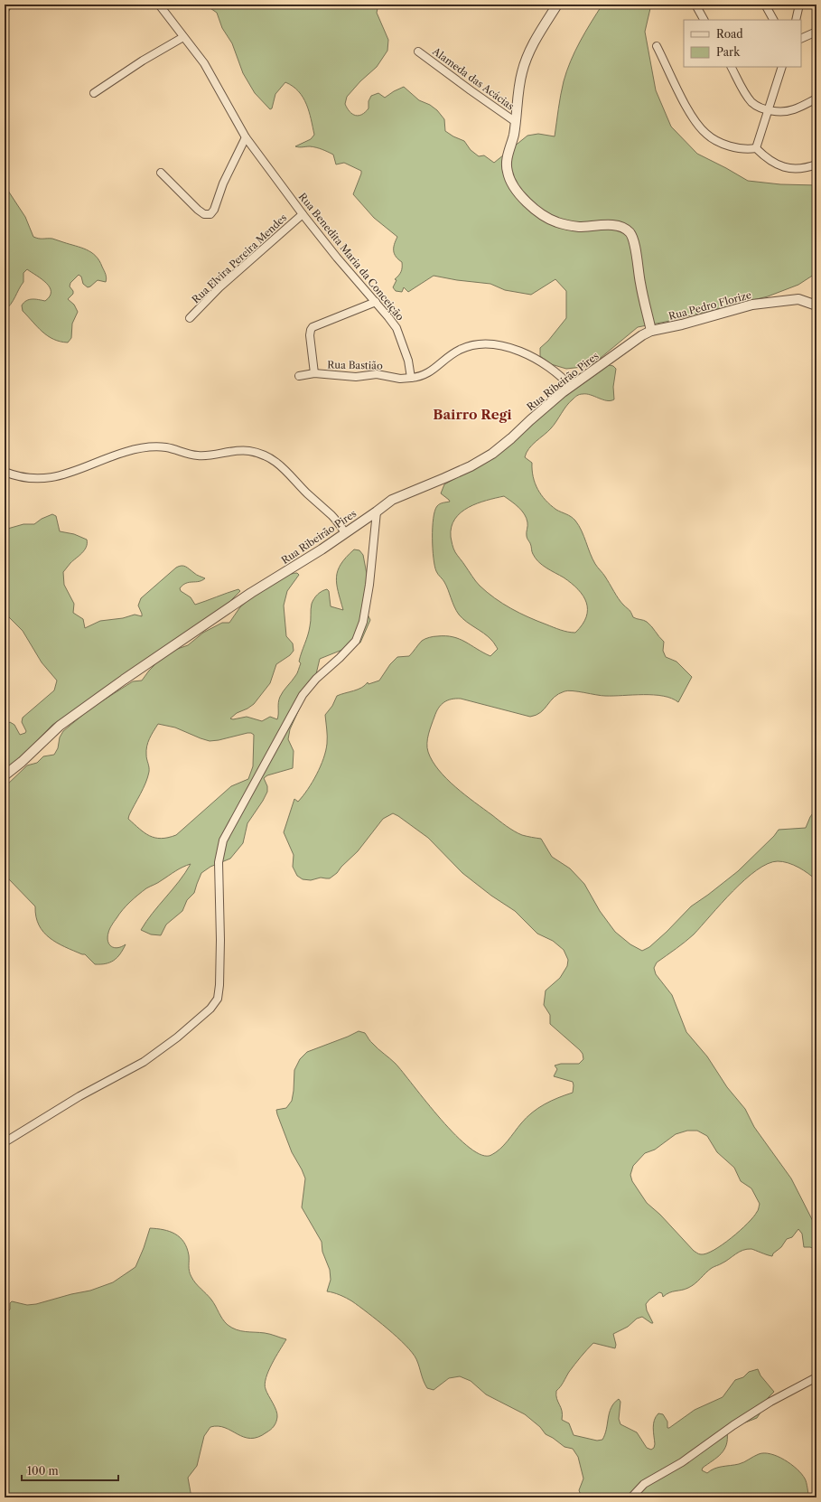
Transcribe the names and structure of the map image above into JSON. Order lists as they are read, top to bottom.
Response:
{
  "streets": {
    "street": [
      "Alameda das Acácias",
      "Rua Benedita Maria da Conceição",
      "Rua Elvira Pereira Mendes",
      "Rua Pedro Florize",
      "Rua Bastião",
      "Rua Ribeirão Pires"
    ]
  },
  "crossings": [
    ["Rua Benedita Maria da Conceição", "Rua Elvira Pereira Mendes"],
    ["Rua Benedita Maria da Conceição", "Rua Bastião"],
    ["Rua Pedro Florize", "Rua Ribeirão Pires"]
  ],
  "districts": ["Bairro Regi"],
  "legend": ["Road", "Park"],
  "scale_bar": "100 m"
}
